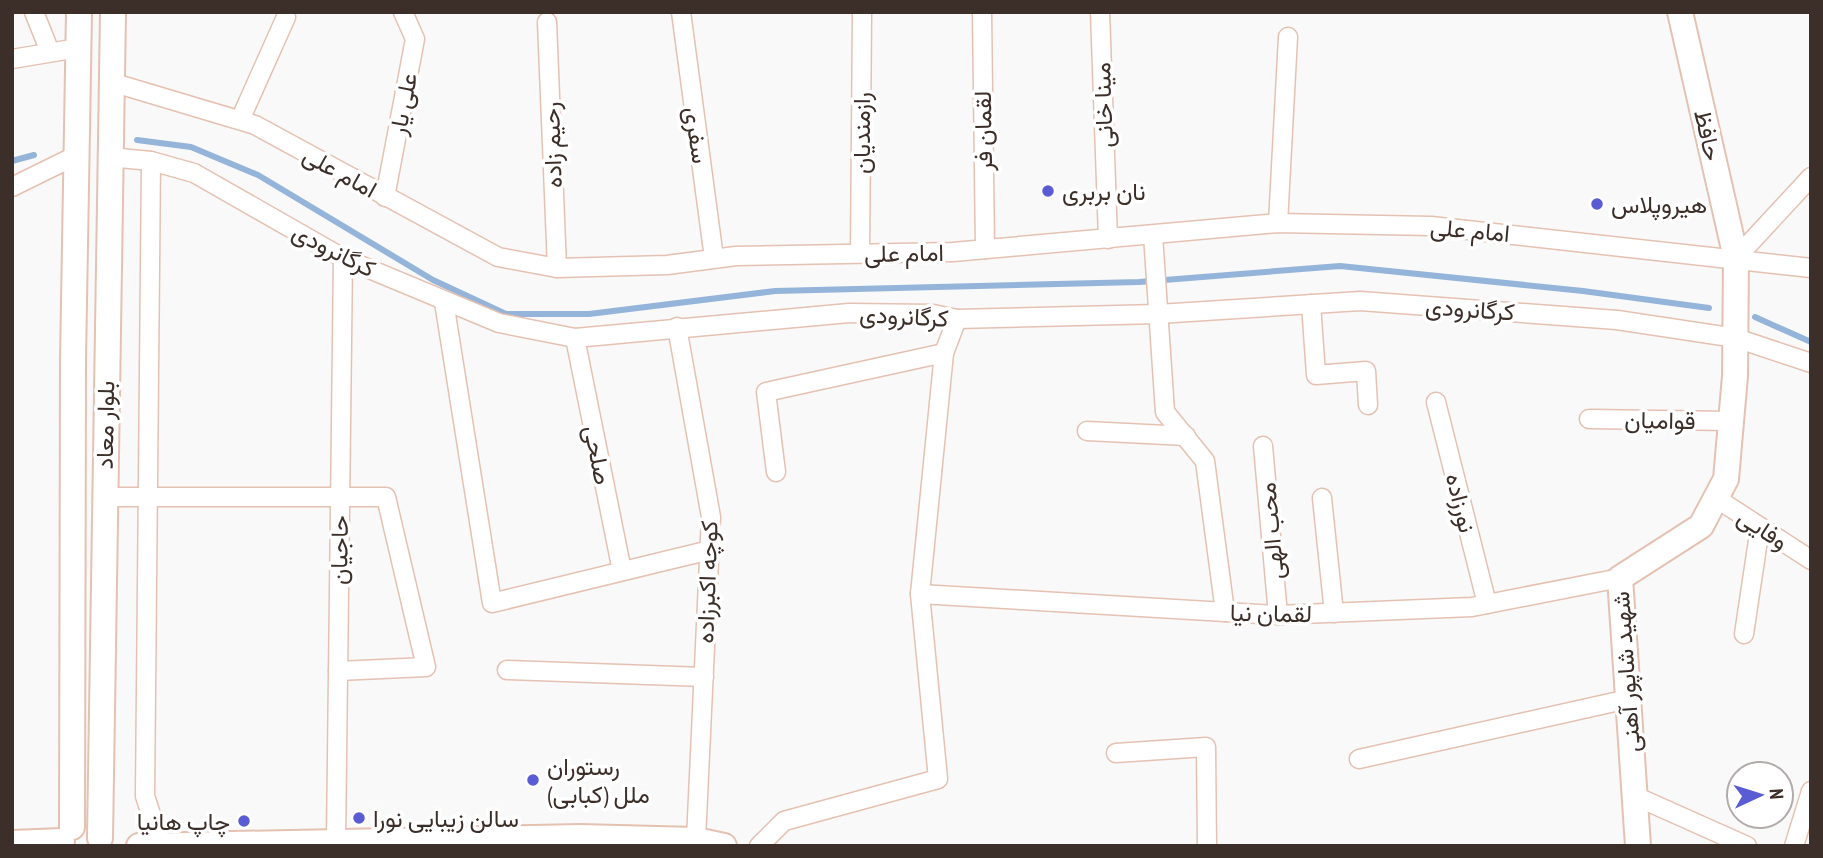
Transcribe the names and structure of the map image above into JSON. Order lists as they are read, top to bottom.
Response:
{
  "streets": {
    "main road": ["حافظ", "بلوار معاد", "شهید شاپور آهنی"],
    "street": [
      "علی یار",
      "مینا خانی",
      "لقمان فر",
      "رازمندیان",
      "سفری",
      "رحیم زاده",
      "امام علی",
      "کرگانرودی",
      "قوامیان",
      "صلحی",
      "نورزاده",
      "وفایی",
      "محب الهی",
      "حاجیان",
      "کوچه اکبرزاده",
      "لقمان نیا"
    ]
  },
  "crossings": [
    ["علی یار", "امام علی"],
    ["مینا خانی", "امام علی"],
    ["لقمان فر", "امام علی"],
    ["رازمندیان", "امام علی"],
    ["سفری", "امام علی"],
    ["حافظ", "امام علی"],
    ["حافظ", "کرگانرودی"],
    ["حافظ", "شهید شاپور آهنی"],
    ["رحیم زاده", "امام علی"],
    ["امام علی", "بلوار معاد"],
    ["کرگانرودی", "بلوار معاد"],
    ["کرگانرودی", "صلحی"],
    ["کرگانرودی", "حاجیان"],
    ["کرگانرودی", "کوچه اکبرزاده"],
    ["کرگانرودی", "شهید شاپور آهنی"],
    ["قوامیان", "شهید شاپور آهنی"],
    ["نورزاده", "لقمان نیا"],
    ["وفایی", "شهید شاپور آهنی"],
    ["محب الهی", "لقمان نیا"],
    ["لقمان نیا", "شهید شاپور آهنی"]
  ],
  "places": [
    "نان بربری",
    "هیروپلاس",
    "رستوران ملل (کبابی)",
    "سالن زیبایی نورا",
    "چاپ هانیا"
  ],
  "north": "right"
}
